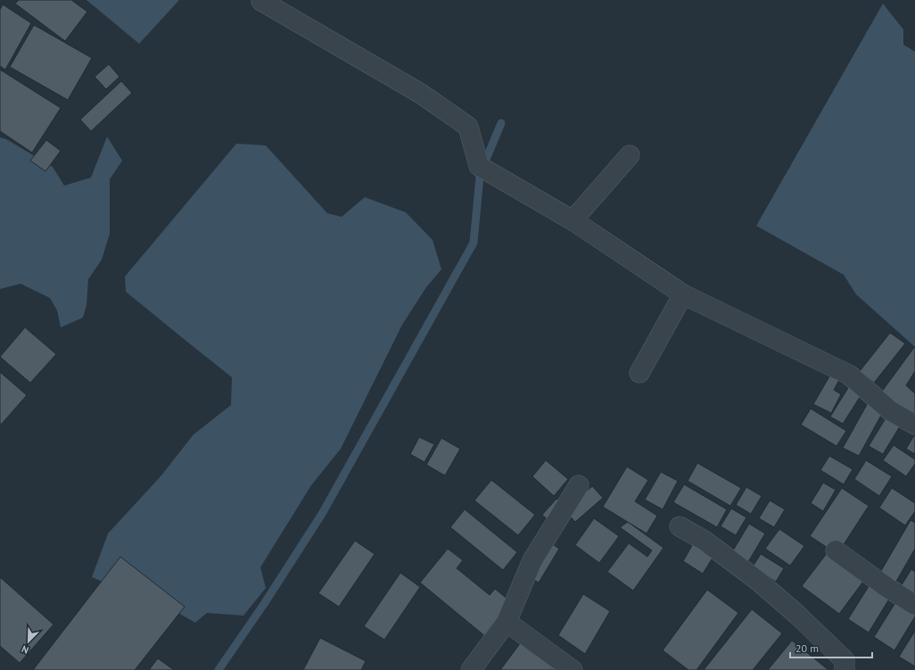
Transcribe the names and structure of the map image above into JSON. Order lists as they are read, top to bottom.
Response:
{
  "scale_bar": "20 m",
  "north": "bottom left"
}
